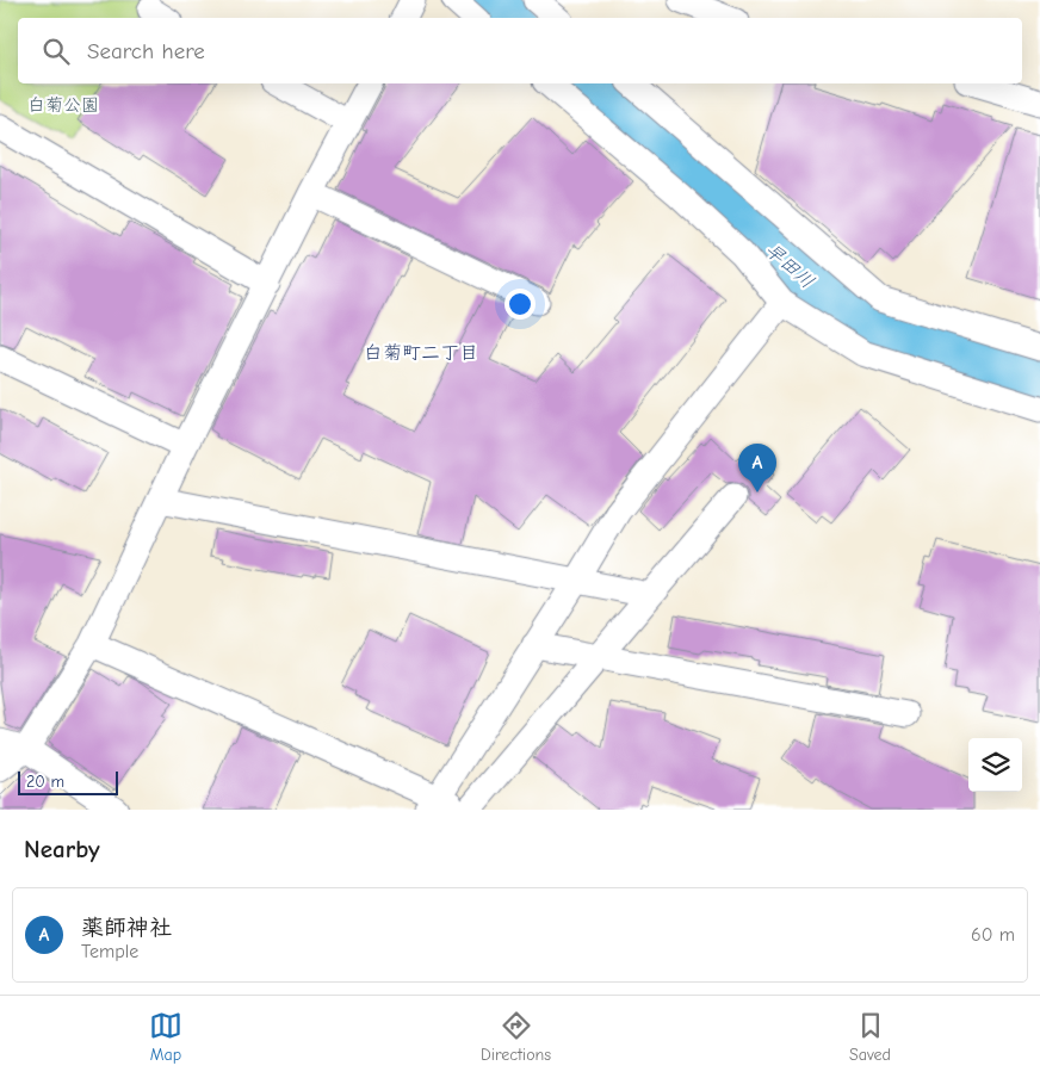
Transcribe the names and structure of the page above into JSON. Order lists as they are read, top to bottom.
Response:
{
  "districts": ["白菊町二丁目"],
  "water": ["早田川"],
  "parks": ["白菊公園"],
  "scale_bar": "20 m",
  "page": {
    "search": "Search here",
    "pins": "A",
    "scale": "20 m",
    "heading": "Nearby",
    "list": [
      {
        "mark": "A",
        "name": "薬師神社",
        "note": "Temple",
        "value": "60 m"
      }
    ],
    "nav": ["Map", "Directions", "Saved"]
  }
}
